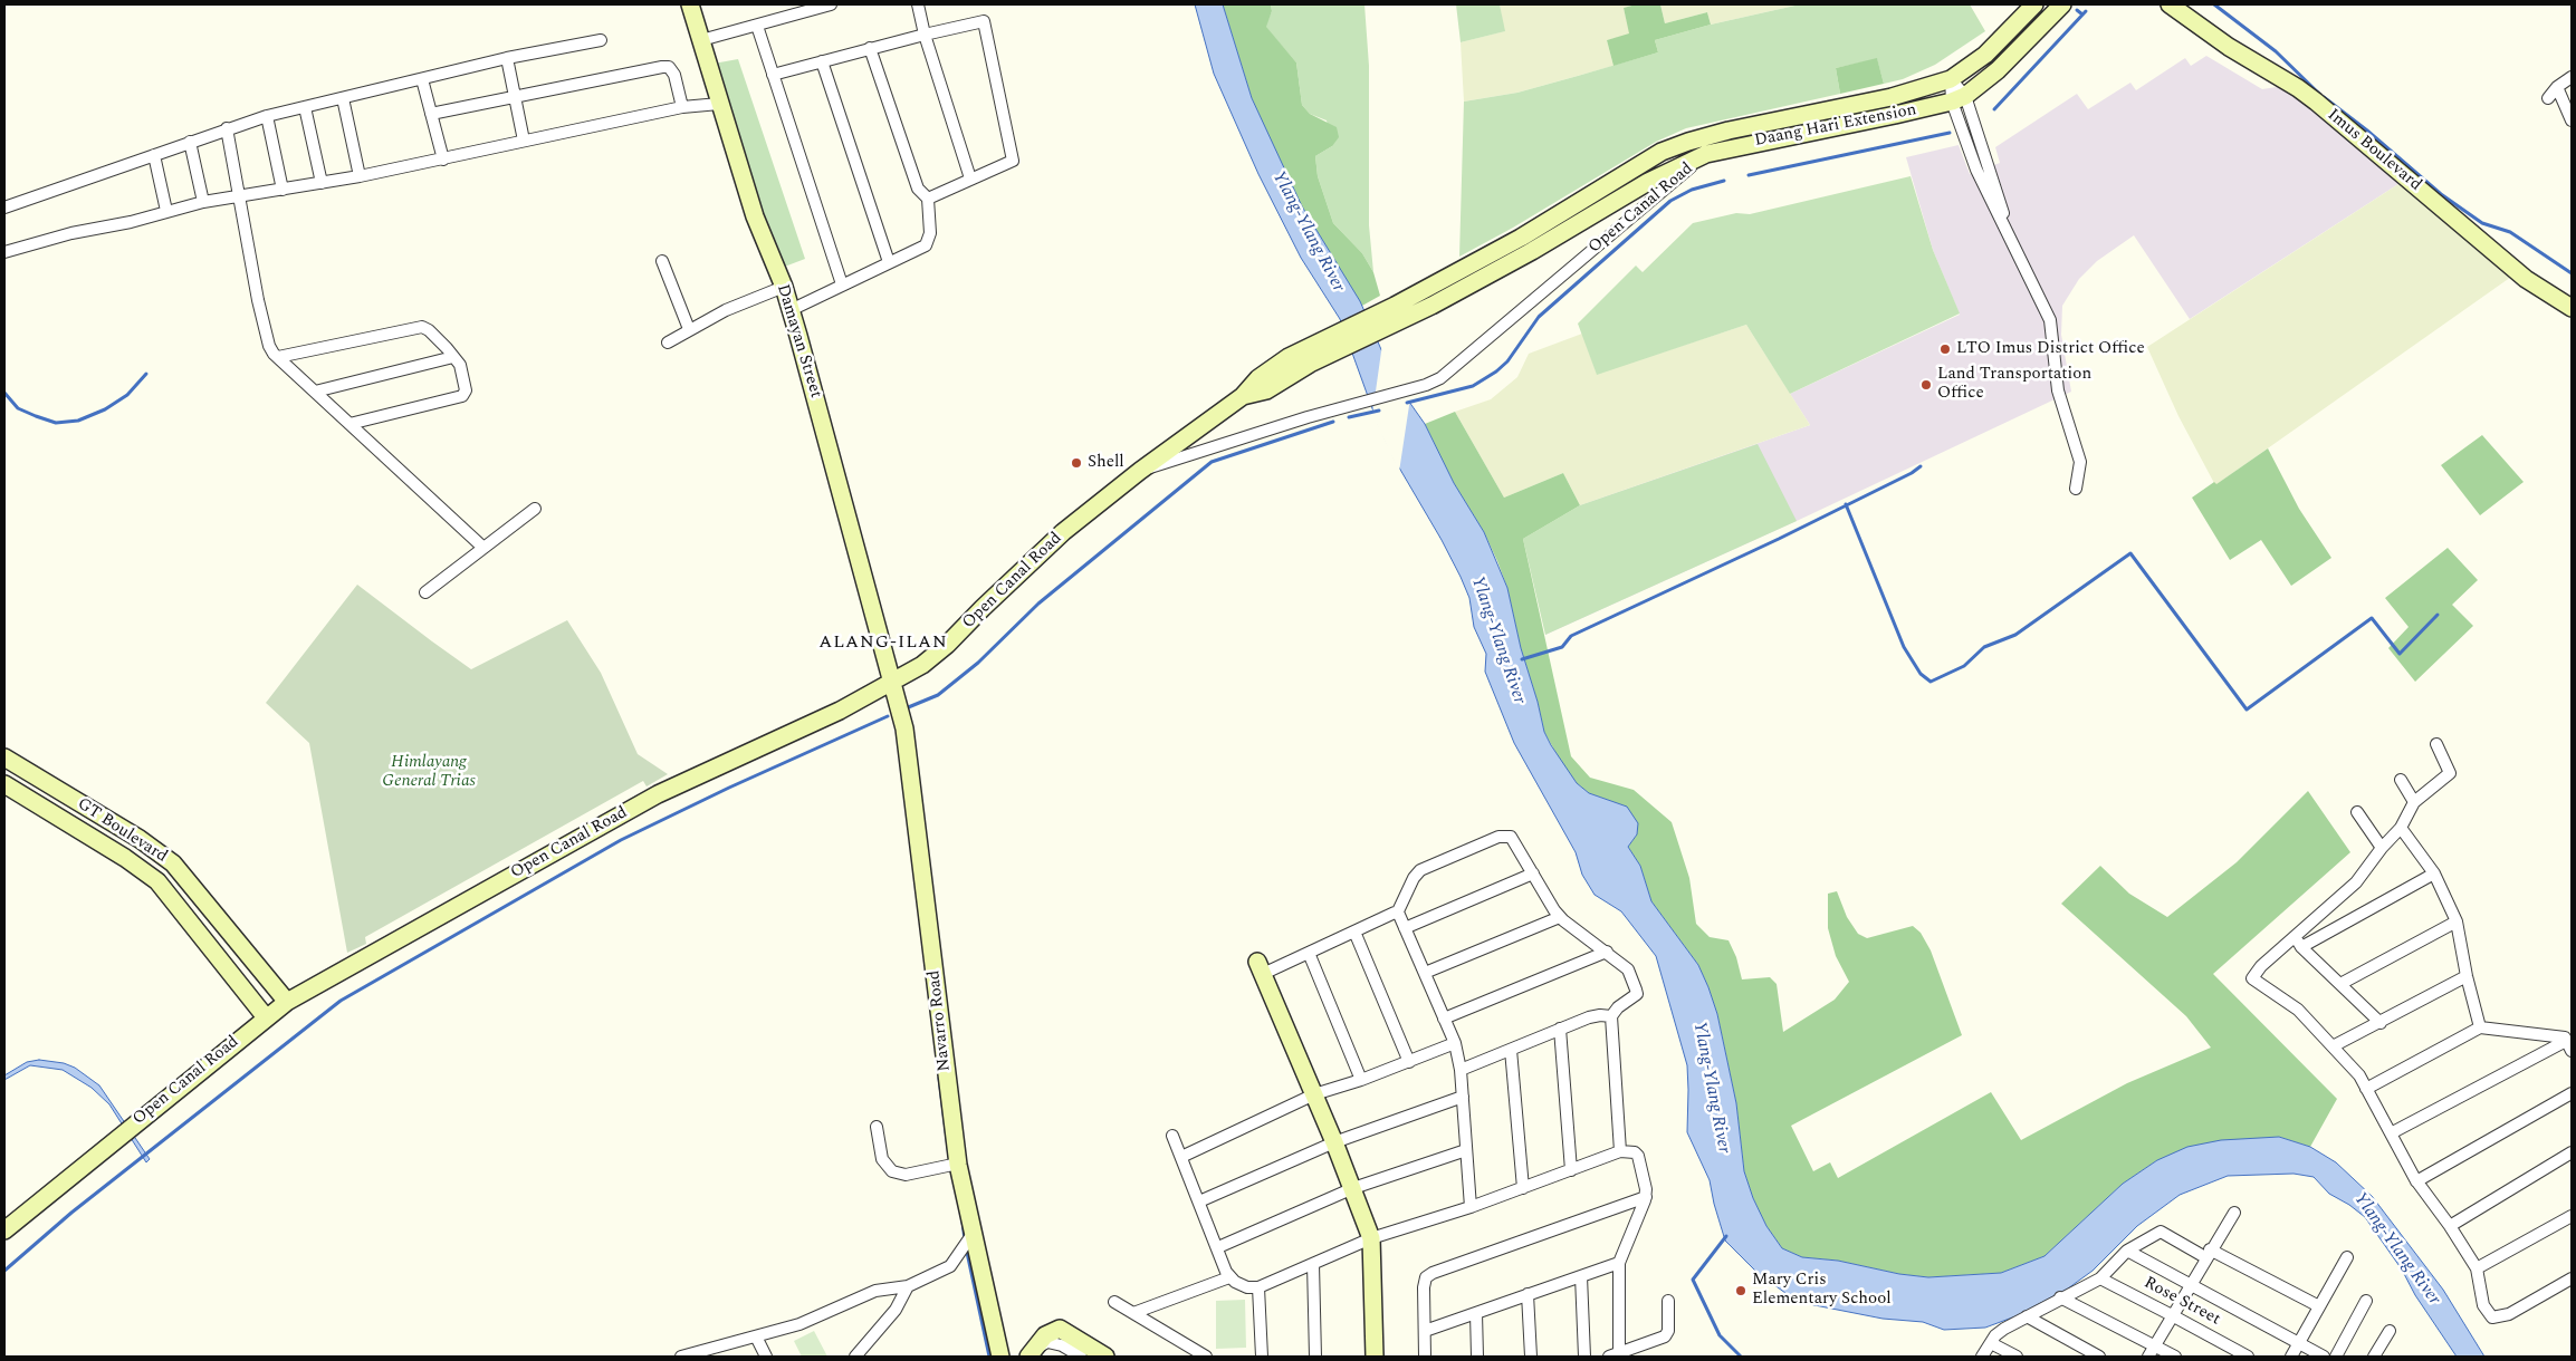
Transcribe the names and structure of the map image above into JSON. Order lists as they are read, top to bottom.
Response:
{
  "streets": {
    "main road": [
      "Daang Hari Extension",
      "Imus Boulevard",
      "Open Canal Road",
      "Damayan Street",
      "GT Boulevard",
      "Navarro Road"
    ],
    "street": ["Rose Street"]
  },
  "crossings": [
    ["Daang Hari Extension", "Open Canal Road"],
    ["Open Canal Road", "Damayan Street"],
    ["Open Canal Road", "GT Boulevard"],
    ["Open Canal Road", "Navarro Road"],
    ["Damayan Street", "Navarro Road"]
  ],
  "districts": ["ALANG-ILAN"],
  "water": ["Ylang-Ylang River"],
  "parks": ["Himlayang General Trias"],
  "places": [
    "LTO Imus District Office",
    "Land Transportation Office",
    "Shell",
    "Mary Cris Elementary School"
  ]
}
